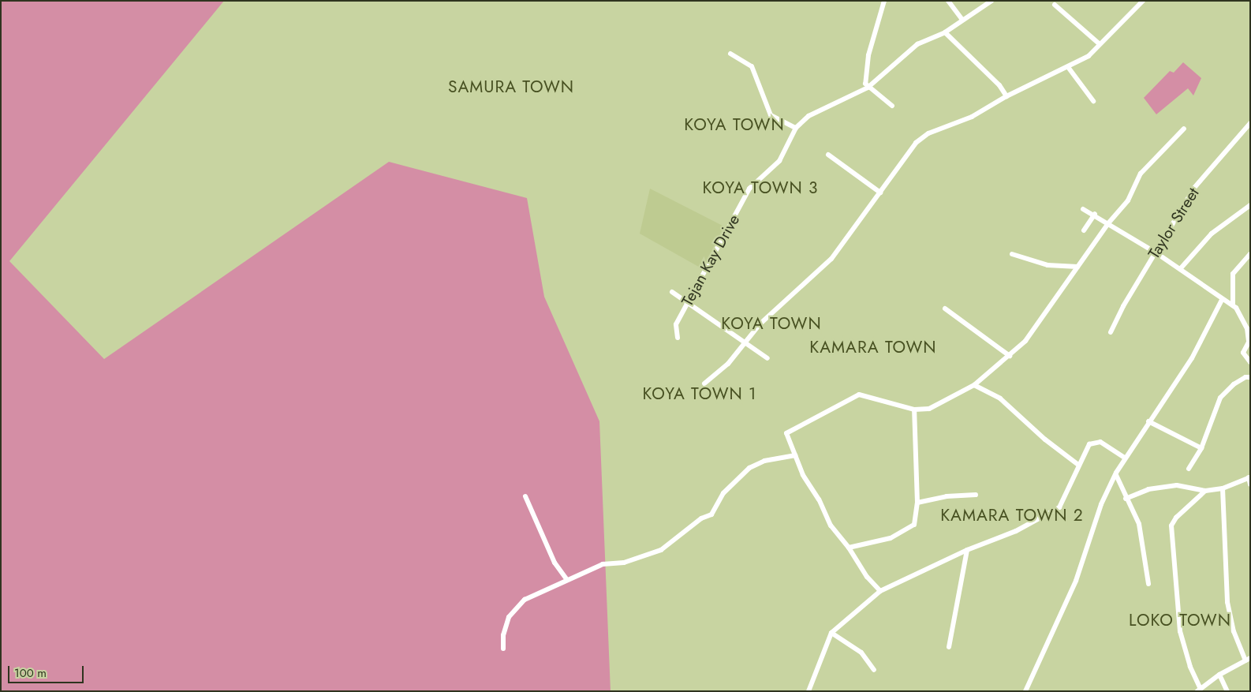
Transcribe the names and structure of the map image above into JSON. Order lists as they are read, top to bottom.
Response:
{
  "streets": {
    "street": ["Taylor Street", "Tejan Kay Drive"]
  },
  "districts": [
    "SAMURA TOWN",
    "KOYA TOWN",
    "KOYA TOWN 3",
    "KOYA TOWN",
    "KAMARA TOWN",
    "KOYA TOWN 1",
    "KAMARA TOWN 2",
    "LOKO TOWN"
  ],
  "scale_bar": "100 m"
}
